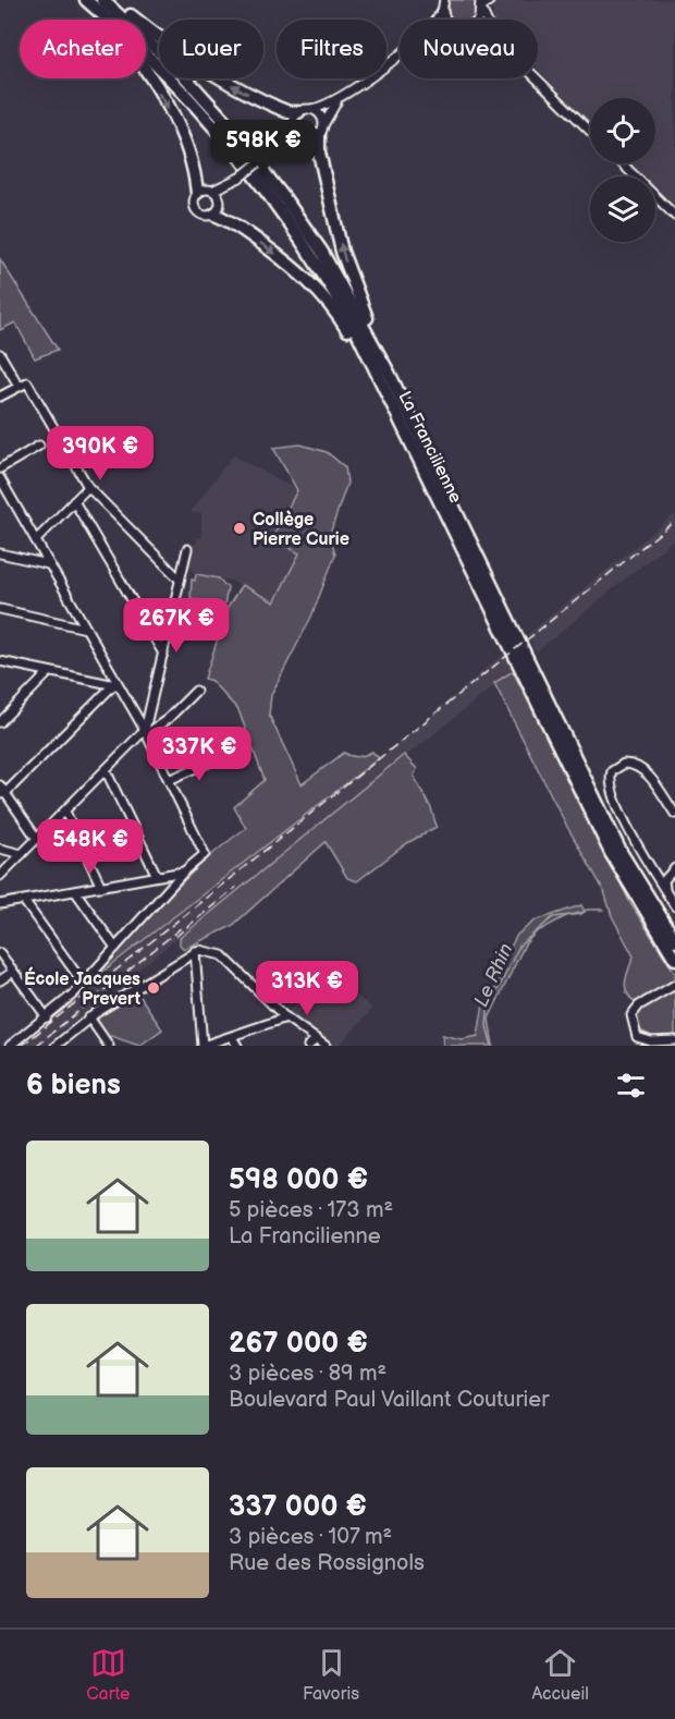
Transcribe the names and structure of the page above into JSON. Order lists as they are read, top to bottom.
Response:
{
  "streets": {
    "highway": ["La Francilienne"]
  },
  "water": ["Le Rhin"],
  "places": ["Collège Pierre Curie", "École Jacques Prevert"],
  "page": {
    "chip": [
      "Acheter",
      "Louer",
      "Filtres",
      "Nouveau"
    ],
    "price": [
      "598K €",
      "390K €",
      "267K €",
      "337K €",
      "548K €",
      "313K €"
    ],
    "heading": "6 biens",
    "list": [
      {
        "name": "598 000 €",
        "note": "5 pièces · 173 m² · La Francilienne"
      },
      {
        "name": "267 000 €",
        "note": "3 pièces · 89 m² · Boulevard Paul Vaillant Couturier"
      },
      {
        "name": "337 000 €",
        "note": "3 pièces · 107 m² · Rue des Rossignols"
      }
    ],
    "tabs": ["Carte", "Favoris", "Accueil"]
  }
}
